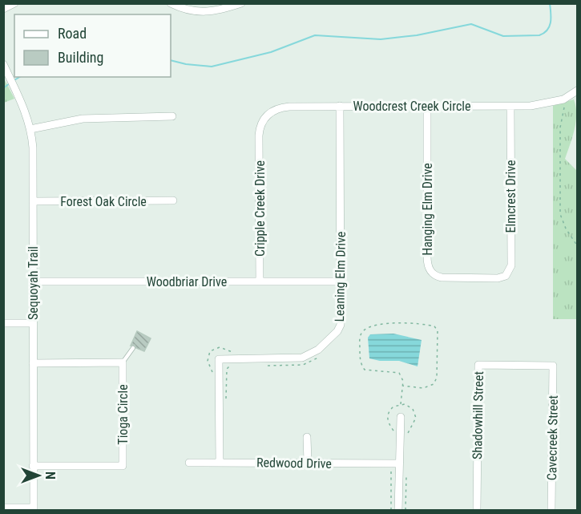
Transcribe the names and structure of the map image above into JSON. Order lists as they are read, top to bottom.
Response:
{
  "streets": {
    "street": [
      "Woodcrest Creek Circle",
      "Elmcrest Drive",
      "Forest Oak Circle",
      "Cripple Creek Drive",
      "Hanging Elm Drive",
      "Leaning Elm Drive",
      "Woodbriar Drive",
      "Sequoyah Trail",
      "Tioga Circle",
      "Shadowhill Street",
      "Cavecreek Street",
      "Redwood Drive"
    ]
  },
  "crossings": [
    ["Woodcrest Creek Circle", "Elmcrest Drive"],
    ["Woodcrest Creek Circle", "Cripple Creek Drive"],
    ["Woodcrest Creek Circle", "Hanging Elm Drive"],
    ["Woodcrest Creek Circle", "Leaning Elm Drive"],
    ["Elmcrest Drive", "Hanging Elm Drive"],
    ["Forest Oak Circle", "Sequoyah Trail"],
    ["Cripple Creek Drive", "Woodbriar Drive"],
    ["Leaning Elm Drive", "Woodbriar Drive"],
    ["Leaning Elm Drive", "Redwood Drive"],
    ["Woodbriar Drive", "Sequoyah Trail"],
    ["Sequoyah Trail", "Tioga Circle"],
    ["Shadowhill Street", "Cavecreek Street"]
  ],
  "legend": ["Road", "Building"],
  "north": "right"
}
